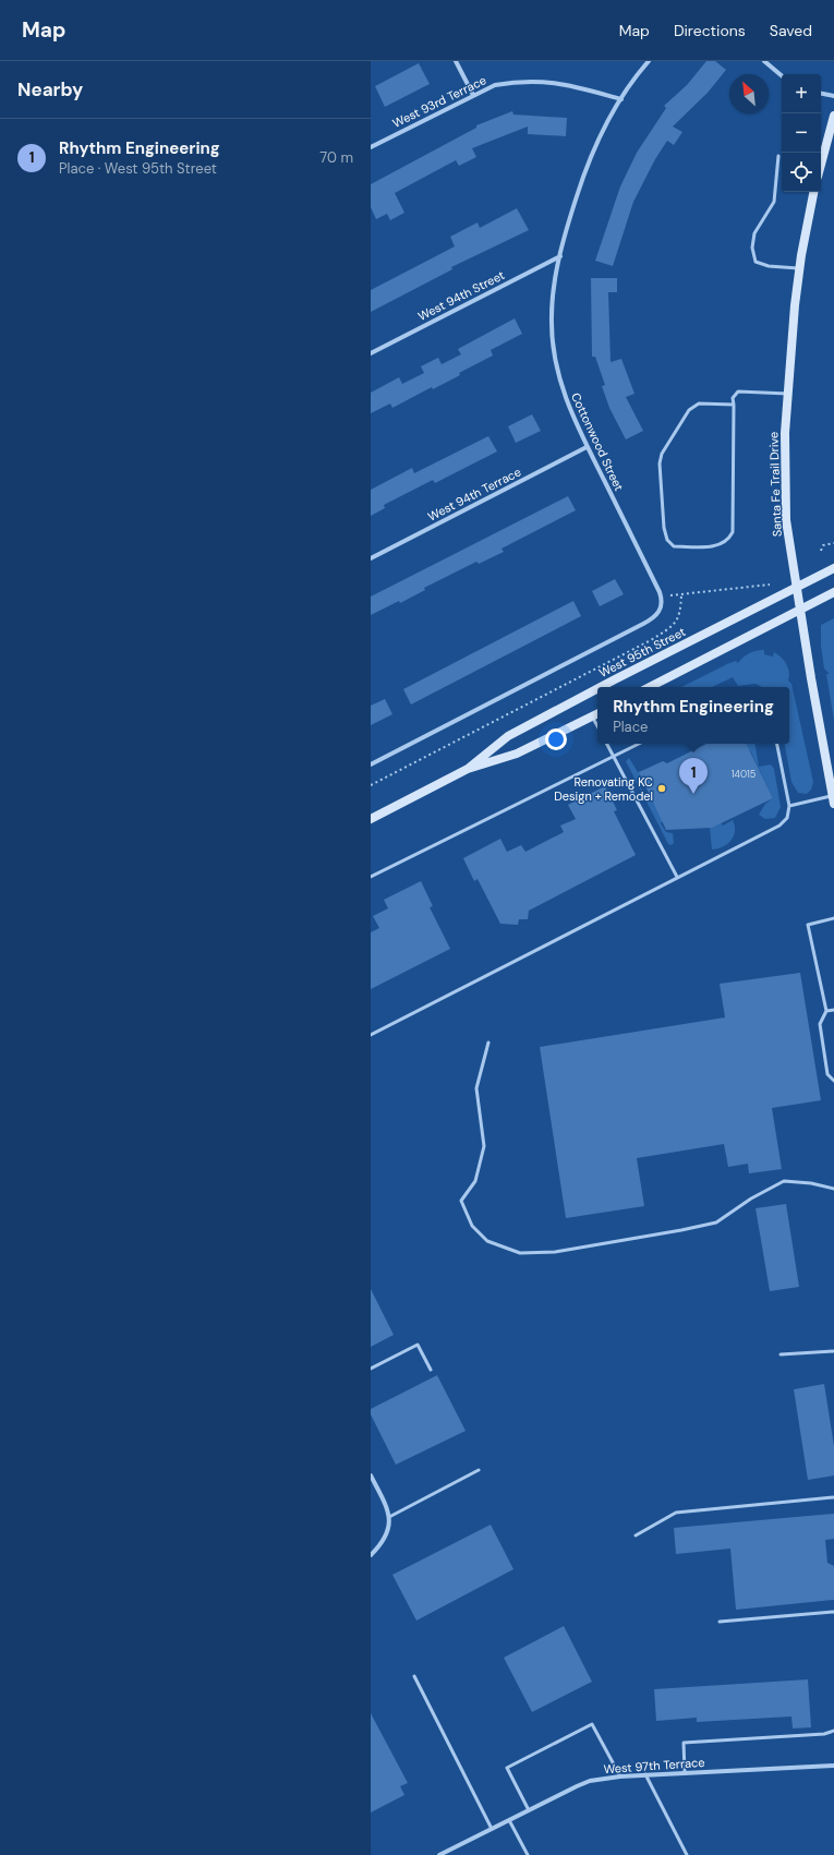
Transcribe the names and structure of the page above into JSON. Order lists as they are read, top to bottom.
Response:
{
  "streets": {
    "main road": ["Santa Fe Trail Drive", "West 95th Street"],
    "street": [
      "West 93rd Terrace",
      "West 94th Street",
      "Cottonwood Street",
      "West 94th Terrace",
      "West 97th Terrace"
    ]
  },
  "crossings": [
    ["West 93rd Terrace", "Cottonwood Street"],
    ["West 94th Street", "Cottonwood Street"],
    ["Cottonwood Street", "West 94th Terrace"],
    ["Cottonwood Street", "West 95th Street"],
    ["Santa Fe Trail Drive", "West 95th Street"]
  ],
  "places": ["Renovating KC Design + Remodel"],
  "house_numbers": ["14015"],
  "north": "top left",
  "page": {
    "header": "Map",
    "nav": ["Map", "Directions", "Saved"],
    "heading": "Nearby",
    "map_buttons": ["+", "−"],
    "list": [
      {
        "mark": "1",
        "name": "Rhythm Engineering",
        "note": "Place · West 95th Street",
        "value": "70 m"
      }
    ],
    "popup": ["Rhythm Engineering", "Place"],
    "pins": "1"
  }
}
